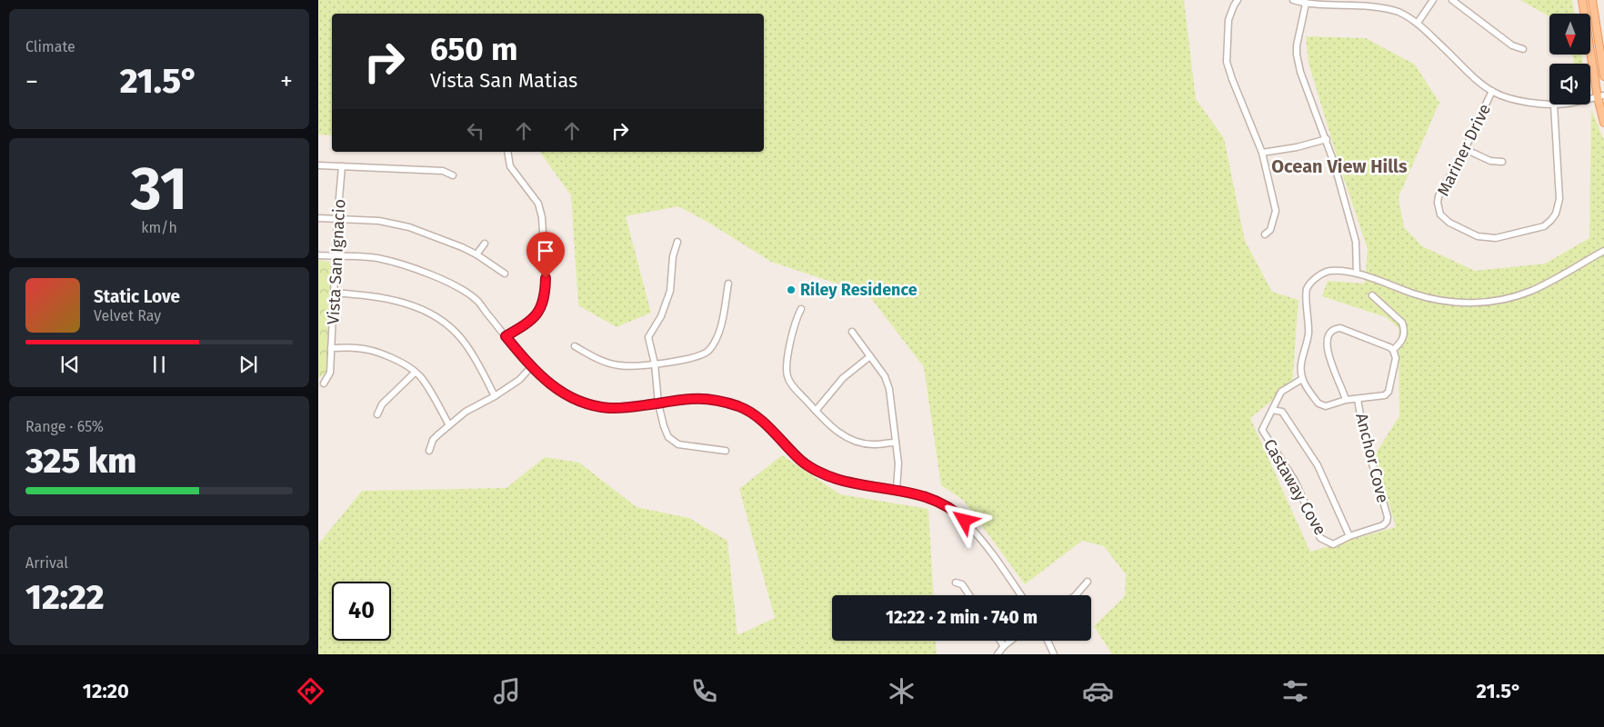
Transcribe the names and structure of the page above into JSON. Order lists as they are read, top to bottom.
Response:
{
  "streets": {
    "street": [
      "Mariner Drive",
      "Vista San Ignacio",
      "Anchor Cove",
      "Castaway Cove"
    ]
  },
  "crossings": [
    ["Anchor Cove", "Castaway Cove"]
  ],
  "districts": ["Ocean View Hills"],
  "places": ["Riley Residence"],
  "north": "bottom",
  "page": {
    "tile": [
      "Climate",
      ["31", "km/h"],
      ["Range · 65%", "325 km"],
      ["Arrival", "12:22"]
    ],
    "turn": ["650 m", "Vista San Matias"],
    "heat": ["−", "21.5°", "+"],
    "song": ["Static Love", "Velvet Ray"],
    "limit": "40",
    "trip": "12:22 · 2 min · 740 m",
    "tabs": ["12:20", "21.5°"]
  }
}
